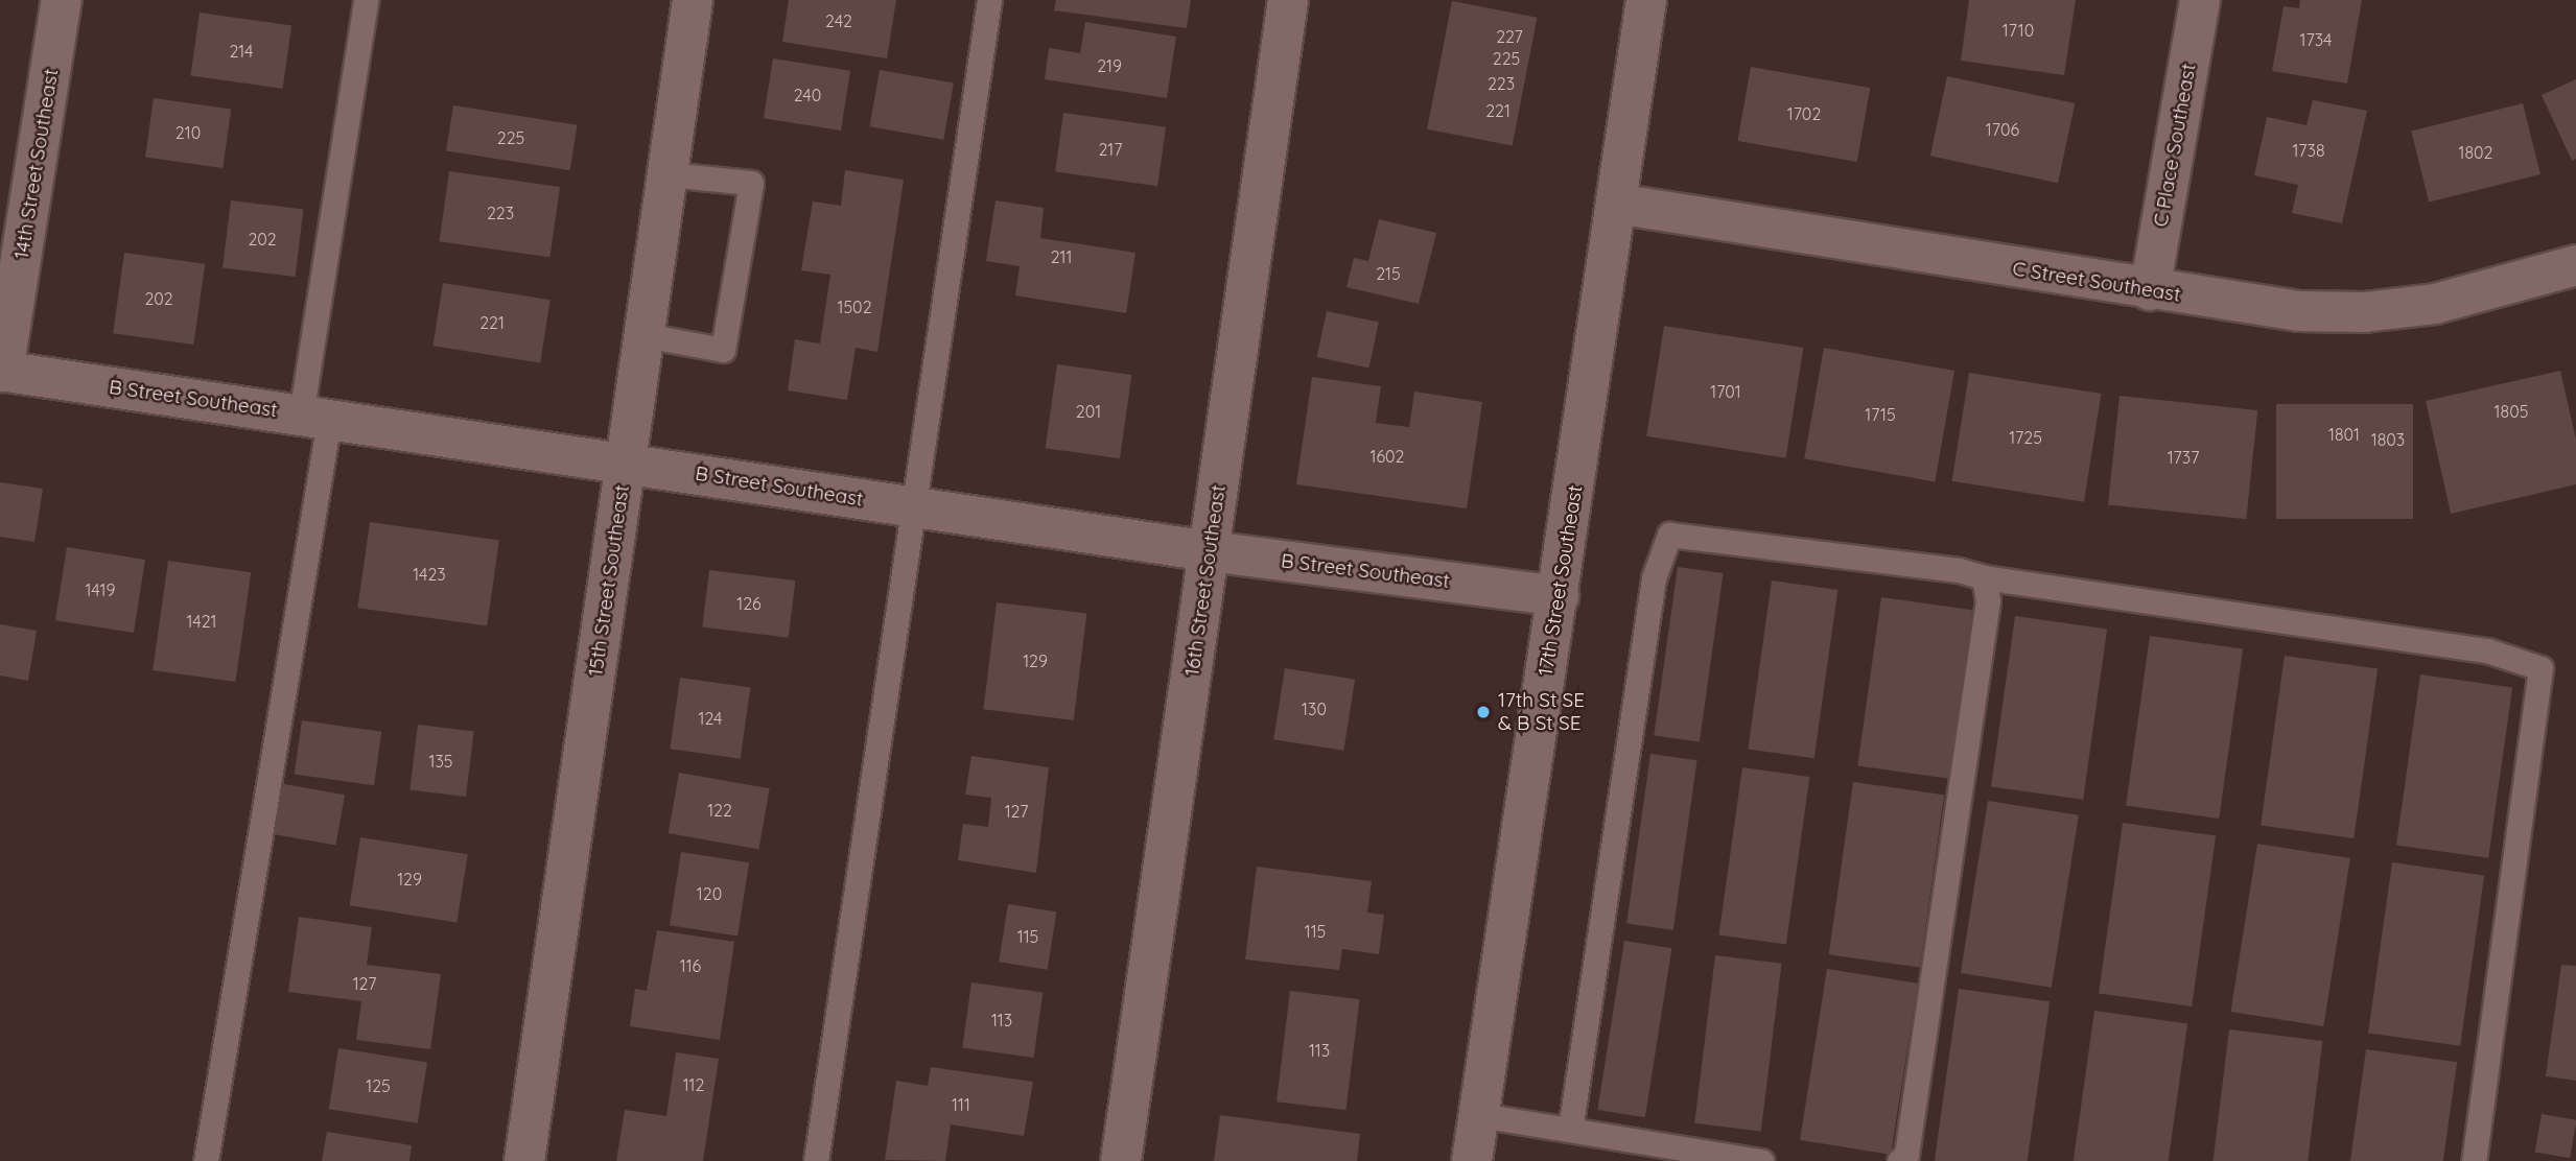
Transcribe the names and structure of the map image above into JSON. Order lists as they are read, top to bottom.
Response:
{
  "streets": {
    "street": [
      "C Place Southeast",
      "14th Street Southeast",
      "C Street Southeast",
      "B Street Southeast",
      "15th Street Southeast",
      "16th Street Southeast",
      "17th Street Southeast"
    ]
  },
  "crossings": [
    ["C Place Southeast", "C Street Southeast"],
    ["14th Street Southeast", "B Street Southeast"],
    ["C Street Southeast", "17th Street Southeast"],
    ["B Street Southeast", "15th Street Southeast"],
    ["B Street Southeast", "16th Street Southeast"],
    ["B Street Southeast", "17th Street Southeast"]
  ],
  "places": ["17th St SE & B St SE"],
  "house_numbers": [
    "242",
    "1710",
    "227",
    "1734",
    "214",
    "225",
    "219",
    "223",
    "240",
    "221",
    "1702",
    "1706",
    "210",
    "225",
    "217",
    "1738",
    "1802",
    "223",
    "202",
    "211",
    "215",
    "202",
    "1502",
    "221",
    "1701",
    "201",
    "1805",
    "1715",
    "1801",
    "1725",
    "1803",
    "1602",
    "1737",
    "1423",
    "1419",
    "126",
    "1421",
    "129",
    "130",
    "124",
    "135",
    "122",
    "127",
    "129",
    "120",
    "115",
    "115",
    "116",
    "127",
    "113",
    "113",
    "112",
    "125",
    "111"
  ]
}
